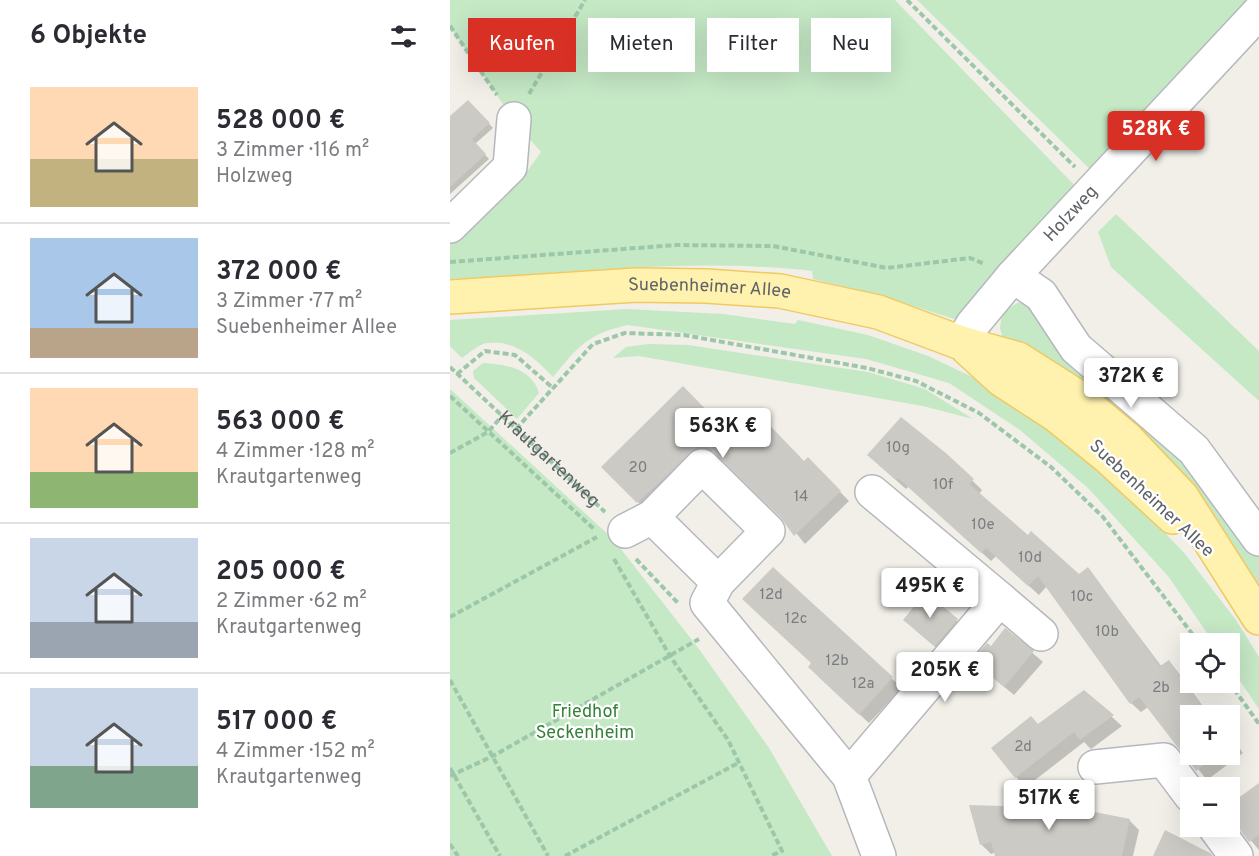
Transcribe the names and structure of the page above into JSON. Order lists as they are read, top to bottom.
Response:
{
  "streets": {
    "main road": ["Suebenheimer Allee"],
    "street": ["Holzweg"],
    "path": ["Krautgartenweg"]
  },
  "crossings": [
    ["Holzweg", "Suebenheimer Allee"]
  ],
  "parks": ["Friedhof Seckenheim"],
  "house_numbers": [
    "10g",
    "20",
    "10f",
    "14",
    "10e",
    "10d",
    "12d",
    "10c",
    "12c",
    "10b",
    "12b",
    "12a",
    "2b",
    "2d"
  ],
  "page": {
    "heading": "6 Objekte",
    "chip": [
      "Kaufen",
      "Mieten",
      "Filter",
      "Neu"
    ],
    "list": [
      {
        "name": "528 000 €",
        "note": "3 Zimmer · 116 m² · Holzweg"
      },
      {
        "name": "372 000 €",
        "note": "3 Zimmer · 77 m² · Suebenheimer Allee"
      },
      {
        "name": "563 000 €",
        "note": "4 Zimmer · 128 m² · Krautgartenweg"
      },
      {
        "name": "205 000 €",
        "note": "2 Zimmer · 62 m² · Krautgartenweg"
      },
      {
        "name": "517 000 €",
        "note": "4 Zimmer · 152 m² · Krautgartenweg"
      }
    ],
    "price": [
      "528K €",
      "372K €",
      "563K €",
      "495K €",
      "205K €",
      "517K €"
    ],
    "map_buttons": ["+", "−"]
  }
}
